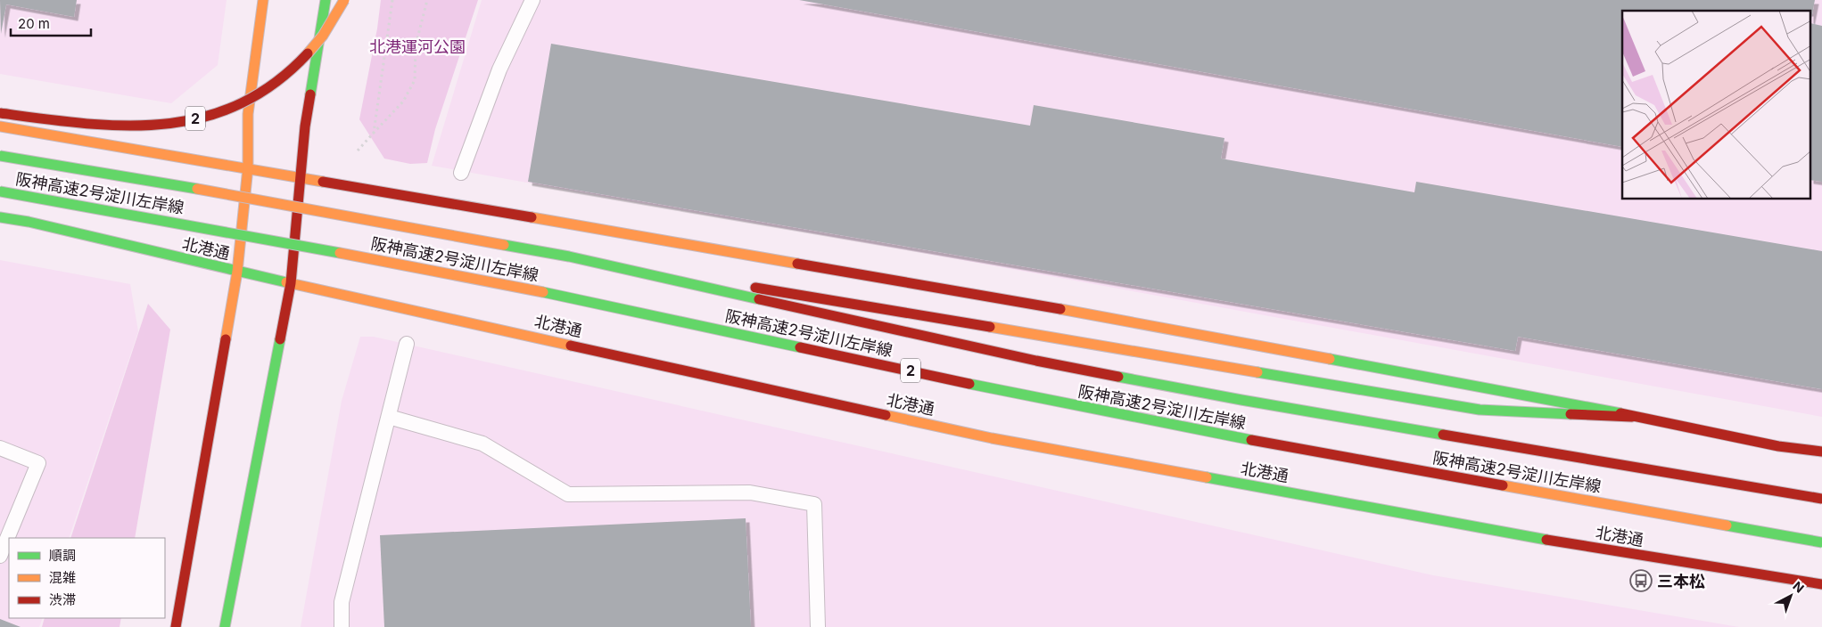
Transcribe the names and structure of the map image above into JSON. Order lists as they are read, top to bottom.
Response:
{
  "streets": {
    "main road": ["2", "阪神高速2号淀川左岸線", "北港通"]
  },
  "parks": ["北港運河公園"],
  "places": {
    "bus stop": ["三本松"]
  },
  "legend": ["順調", "混雑", "渋滞"],
  "scale_bar": "20 m",
  "north": "top right"
}
